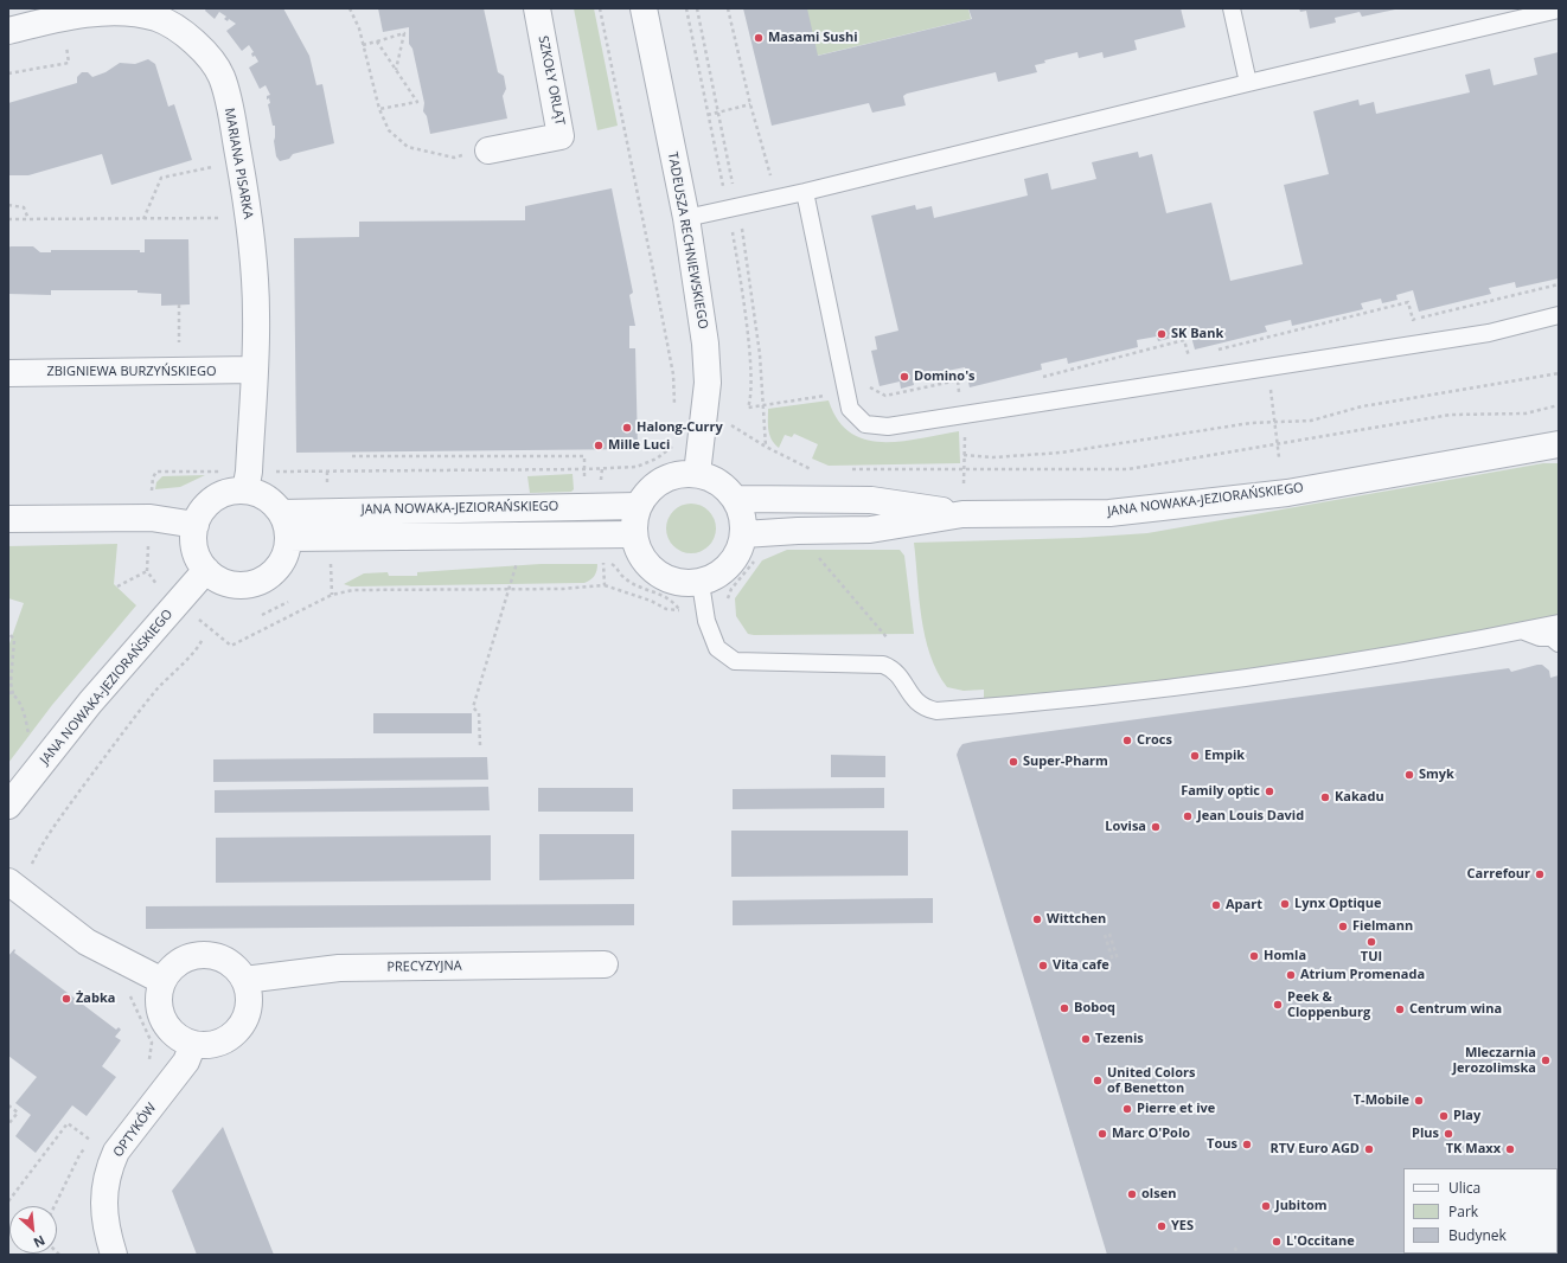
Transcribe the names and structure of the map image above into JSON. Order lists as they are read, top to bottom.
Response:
{
  "streets": {
    "street": [
      "SZKOŁY ORLĄT",
      "MARIANA PISARKA",
      "TADEUSZA RECHNIEWSKIEGO",
      "ZBIGNIEWA BURZYŃSKIEGO",
      "JANA NOWAKA-JEZIORAŃSKIEGO",
      "PRECYZYJNA",
      "OPTYKÓW"
    ]
  },
  "crossings": [
    ["MARIANA PISARKA", "ZBIGNIEWA BURZYŃSKIEGO"],
    ["MARIANA PISARKA", "JANA NOWAKA-JEZIORAŃSKIEGO"],
    ["TADEUSZA RECHNIEWSKIEGO", "JANA NOWAKA-JEZIORAŃSKIEGO"],
    ["PRECYZYJNA", "OPTYKÓW"]
  ],
  "places": [
    "Masami Sushi",
    "SK Bank",
    "Domino's",
    "Halong-Curry",
    "Mille Luci",
    "Crocs",
    "Empik",
    "Super-Pharm",
    "Smyk",
    "Family optic",
    "Kakadu",
    "Jean Louis David",
    "Lovisa",
    "Carrefour",
    "Lynx Optique",
    "Apart",
    "Wittchen",
    "Fielmann",
    "TUI",
    "Homla",
    "Vita cafe",
    "Atrium Promenada",
    "Żabka",
    "Peek & Cloppenburg",
    "Boboq",
    "Centrum wina",
    "Tezenis",
    "Mleczarnia Jerozolimska",
    "United Colors of Benetton",
    "T-Mobile",
    "Pierre et ive",
    "Play",
    "Marc O'Polo",
    "Plus",
    "Tous",
    "RTV Euro AGD",
    "TK Maxx",
    "olsen",
    "Jubitom",
    "YES",
    "L'Occitane"
  ],
  "legend": ["Ulica", "Park", "Budynek"],
  "north": "bottom right"
}
